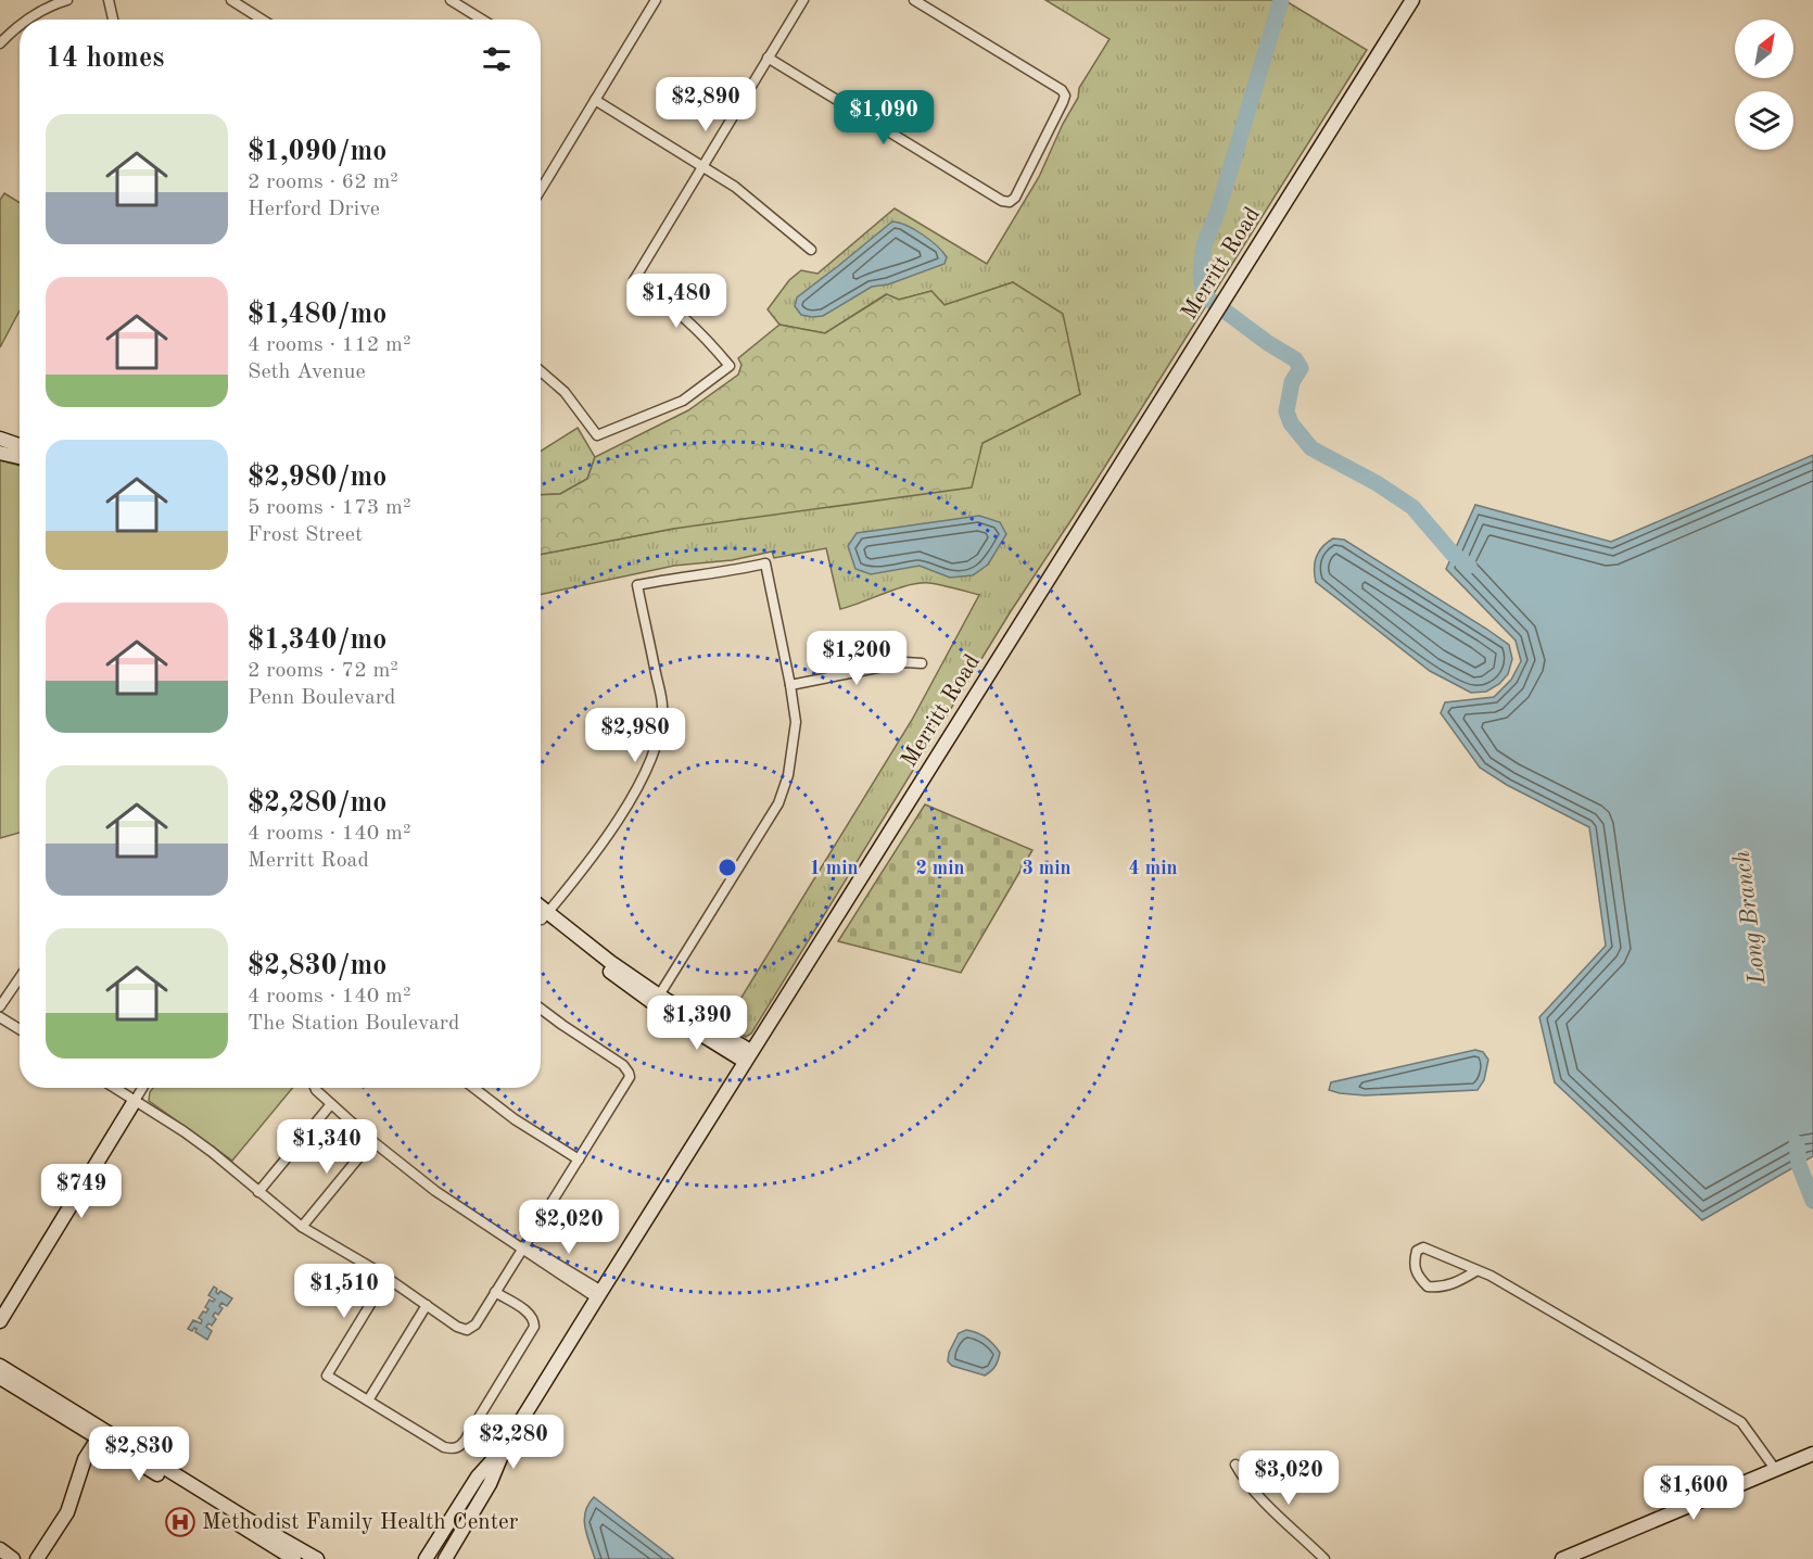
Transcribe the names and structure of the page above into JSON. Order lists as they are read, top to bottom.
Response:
{
  "streets": {
    "main road": ["Merritt Road"]
  },
  "water": ["Long Branch"],
  "places": {
    "hospital": ["Methodist Family Health Center"]
  },
  "north": "top right",
  "page": {
    "heading": "14 homes",
    "price": [
      "$2,890",
      "$1,090",
      "$1,480",
      "$1,200",
      "$2,980",
      "$1,390",
      "$1,340",
      "$749",
      "$2,020",
      "$1,510",
      "$2,280",
      "$2,830",
      "$3,020",
      "$1,600"
    ],
    "list": [
      {
        "name": "$1,090/mo",
        "note": "2 rooms · 62 m² · Herford Drive"
      },
      {
        "name": "$1,480/mo",
        "note": "4 rooms · 112 m² · Seth Avenue"
      },
      {
        "name": "$2,980/mo",
        "note": "5 rooms · 173 m² · Frost Street"
      },
      {
        "name": "$1,340/mo",
        "note": "2 rooms · 72 m² · Penn Boulevard"
      },
      {
        "name": "$2,280/mo",
        "note": "4 rooms · 140 m² · Merritt Road"
      },
      {
        "name": "$2,830/mo",
        "note": "4 rooms · 140 m² · The Station Boulevard"
      }
    ]
  },
  "rings": [
    "1 min",
    "2 min",
    "3 min",
    "4 min"
  ]
}
